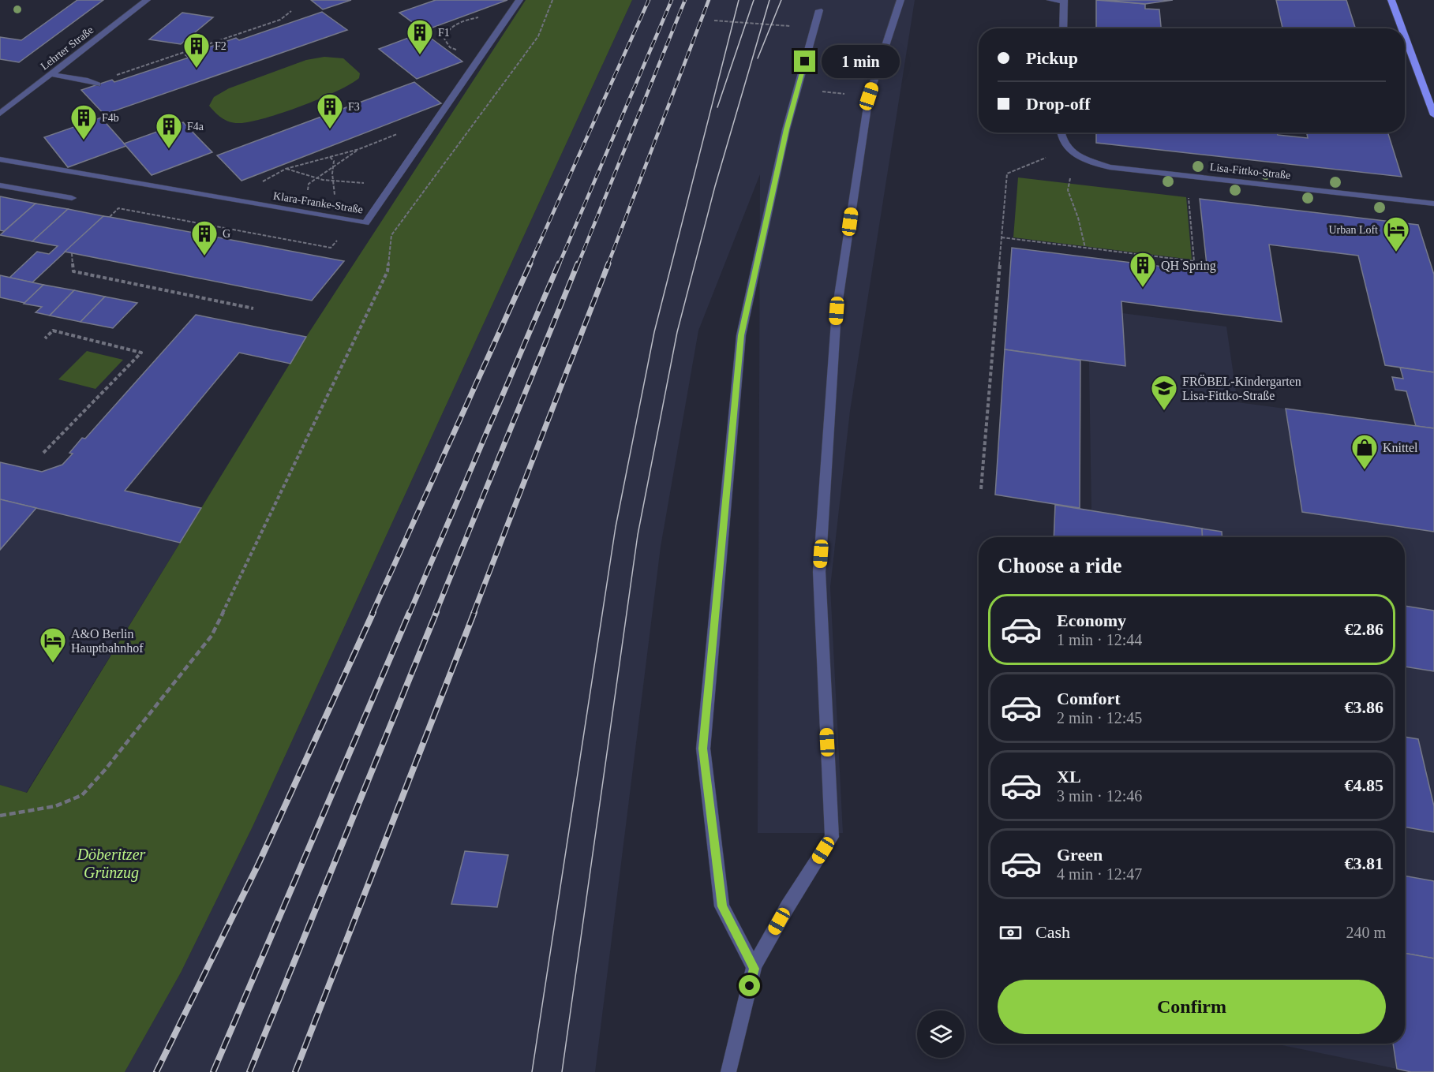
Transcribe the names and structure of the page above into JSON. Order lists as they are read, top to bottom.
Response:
{
  "streets": {
    "street": ["Lehrter Straße", "Lisa-Fittko-Straße", "Klara-Franke-Straße"]
  },
  "parks": ["Döberitzer Grünzug"],
  "places": {
    "building": [
      "F1",
      "F2",
      "F3",
      "F4b",
      "F4a",
      "G",
      "QH Spring"
    ],
    "hotel": ["Urban Loft", "A&O Berlin Hauptbahnhof"],
    "school or university": ["FRÖBEL-Kindergarten Lisa-Fittko-Straße"],
    "shop": ["Knittel"]
  },
  "page": {
    "banner": ["Pickup", "Drop-off"],
    "bubble": "1 min",
    "heading": "Choose a ride",
    "list": [
      {
        "name": "Economy",
        "note": "1 min · 12:44",
        "value": "€2.86"
      },
      {
        "name": "Comfort",
        "note": "2 min · 12:45",
        "value": "€3.86"
      },
      {
        "name": "XL",
        "note": "3 min · 12:46",
        "value": "€4.85"
      },
      {
        "name": "Green",
        "note": "4 min · 12:47",
        "value": "€3.81"
      }
    ],
    "pay": ["Cash", "240 m"],
    "buttons": "Confirm"
  }
}
